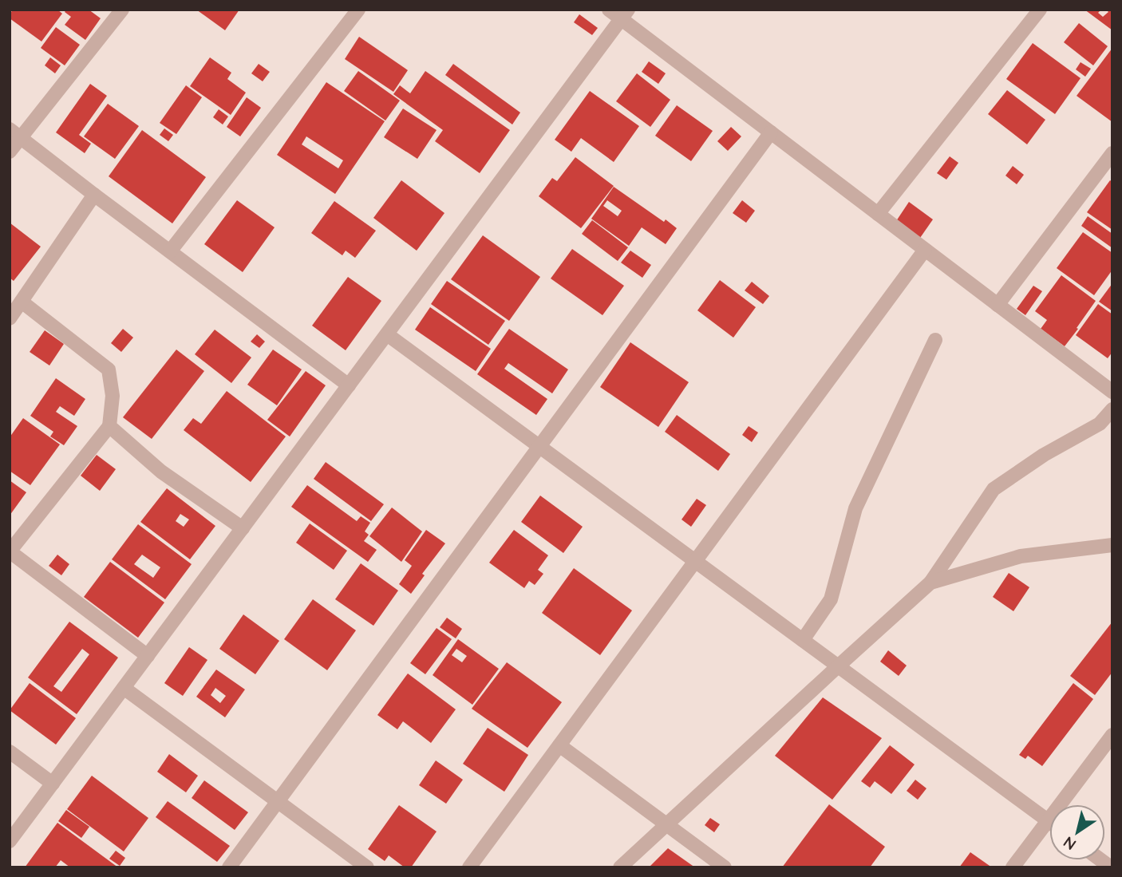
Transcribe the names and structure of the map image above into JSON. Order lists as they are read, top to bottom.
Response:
{
  "north": "bottom left"
}
